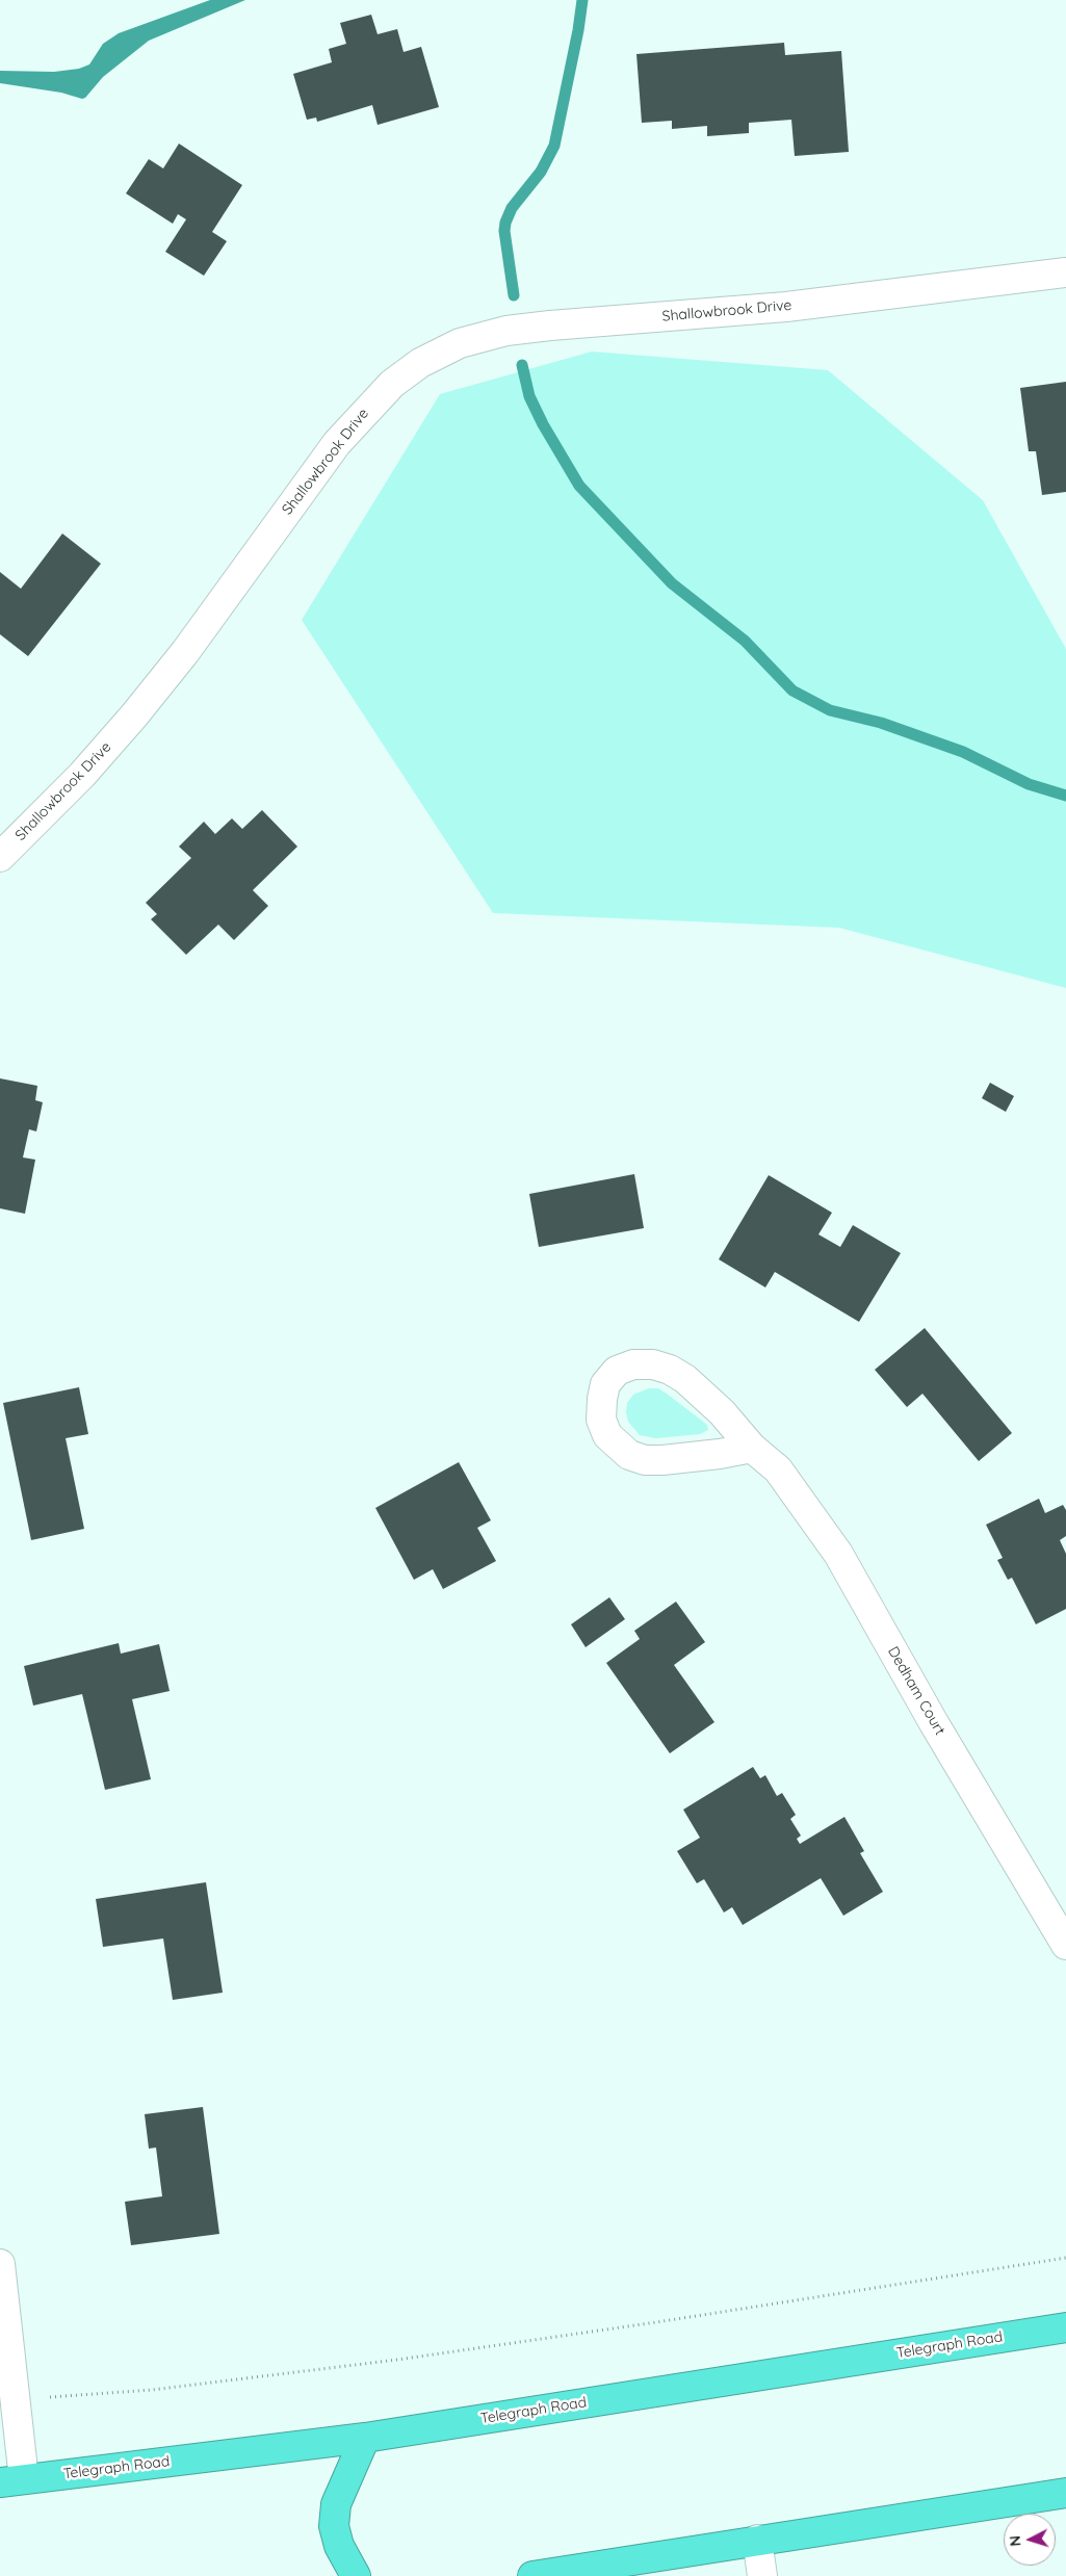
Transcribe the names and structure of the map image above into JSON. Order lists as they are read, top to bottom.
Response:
{
  "streets": {
    "highway": ["Telegraph Road"],
    "street": ["Shallowbrook Drive", "Dedham Court"]
  },
  "north": "left"
}
